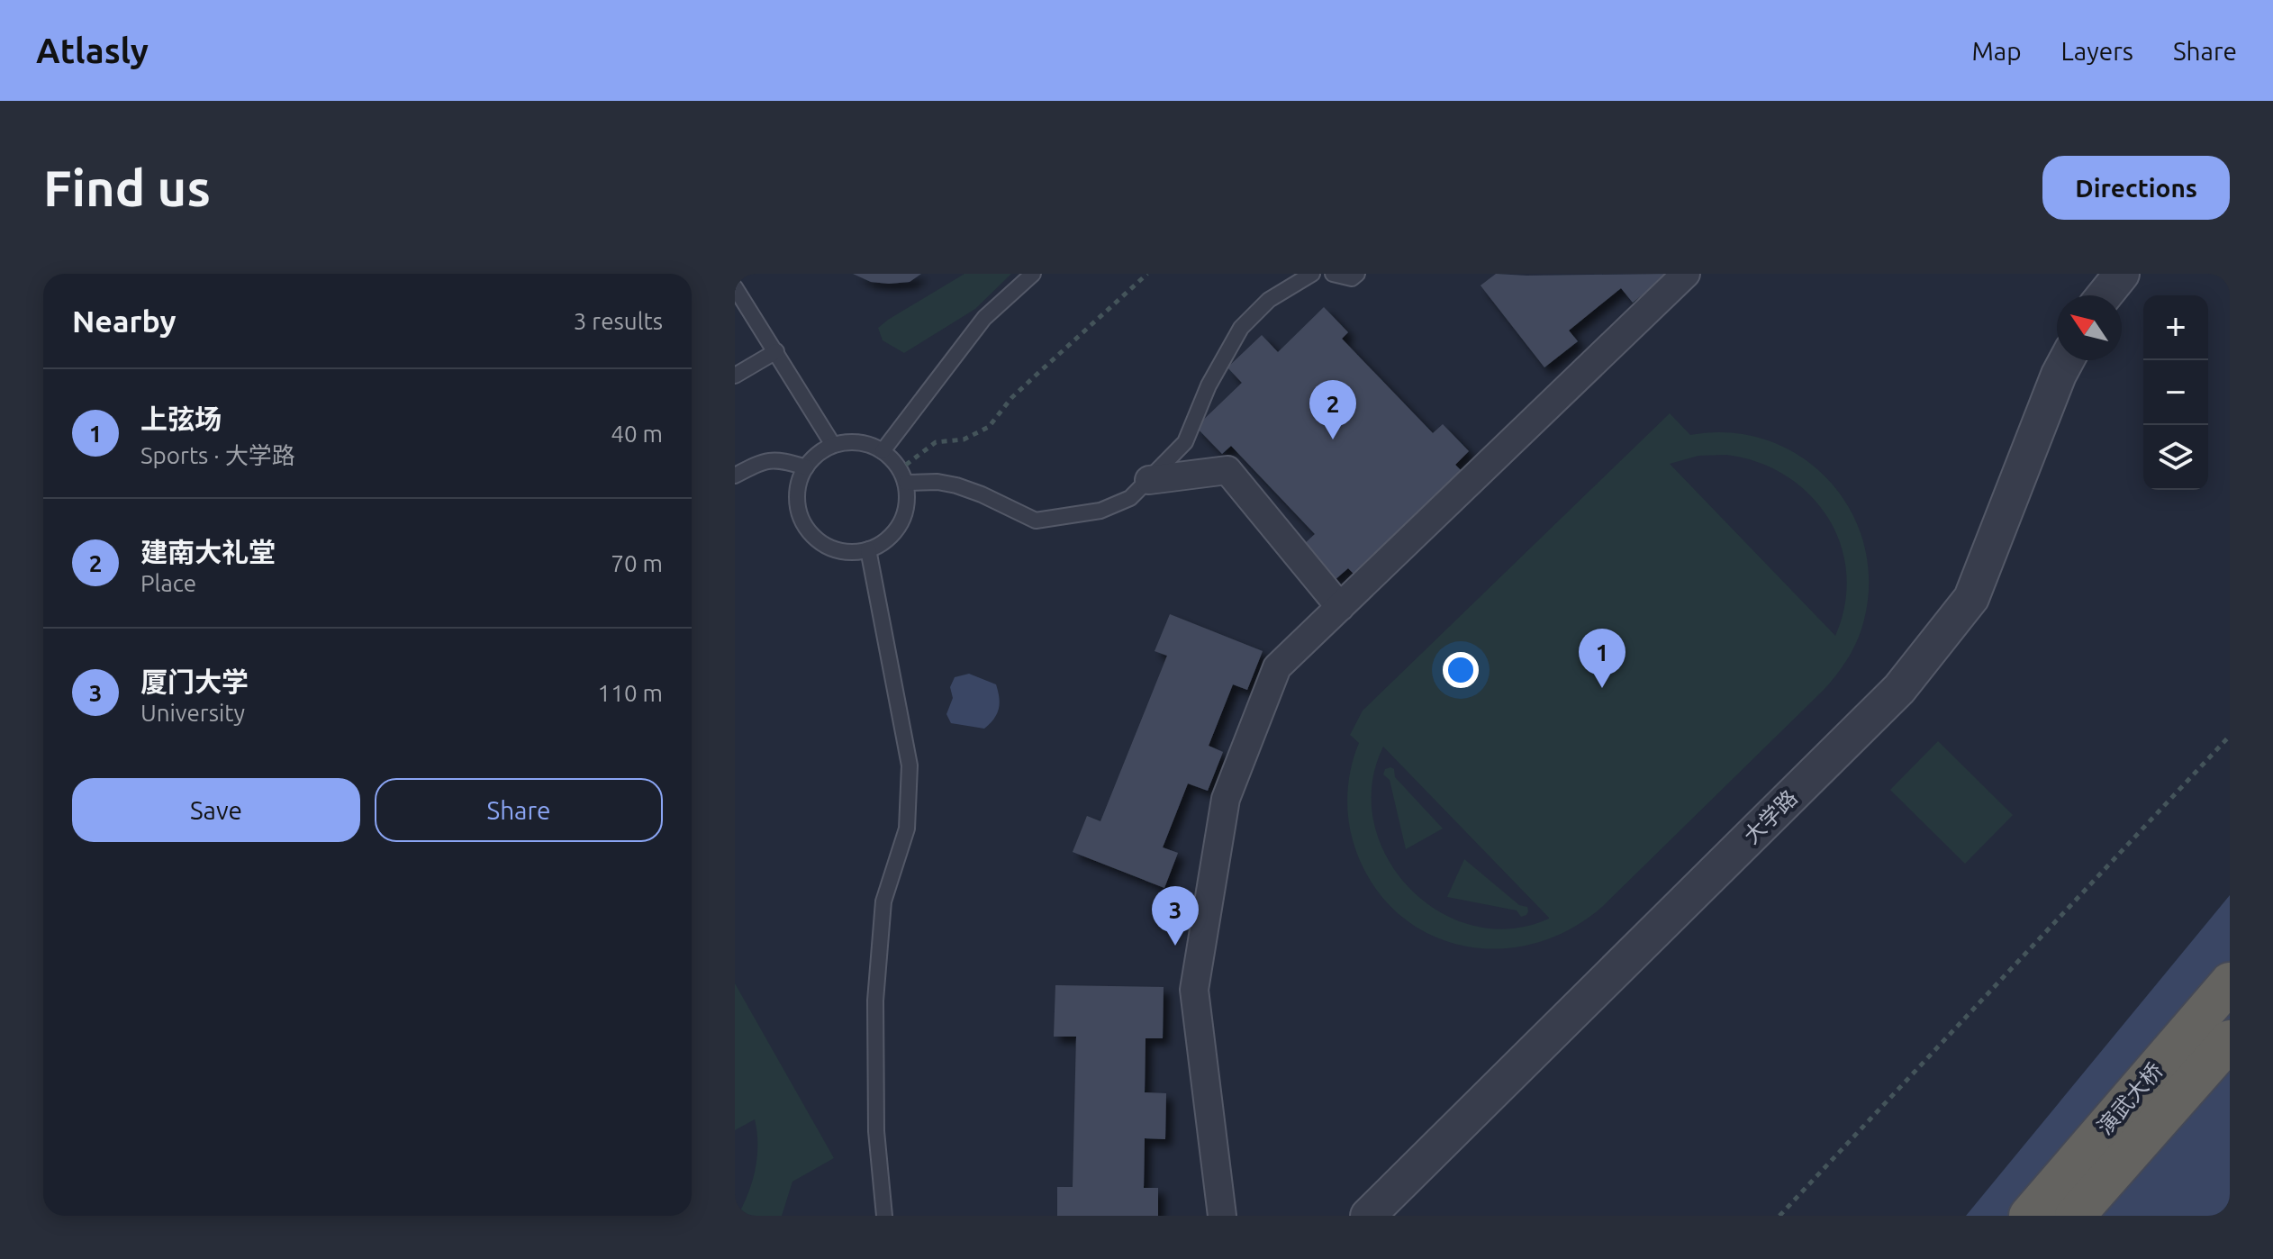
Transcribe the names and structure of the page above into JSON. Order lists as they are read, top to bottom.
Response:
{
  "streets": {
    "highway": ["演武大桥"],
    "street": ["大学路"]
  },
  "north": "top left",
  "page": {
    "header": "Atlasly",
    "nav": ["Map", "Layers", "Share"],
    "buttons": [
      "Directions",
      ["Save", "Share"]
    ],
    "title": "Find us",
    "heading": ["Nearby", "3 results"],
    "map_buttons": ["+", "−"],
    "list": [
      {
        "mark": "1",
        "name": "上弦场",
        "note": "Sports · 大学路",
        "value": "40 m"
      },
      {
        "mark": "2",
        "name": "建南大礼堂",
        "note": "Place",
        "value": "70 m"
      },
      {
        "mark": "3",
        "name": "厦门大学",
        "note": "University",
        "value": "110 m"
      }
    ],
    "pins": ["2", "1", "3"]
  }
}
